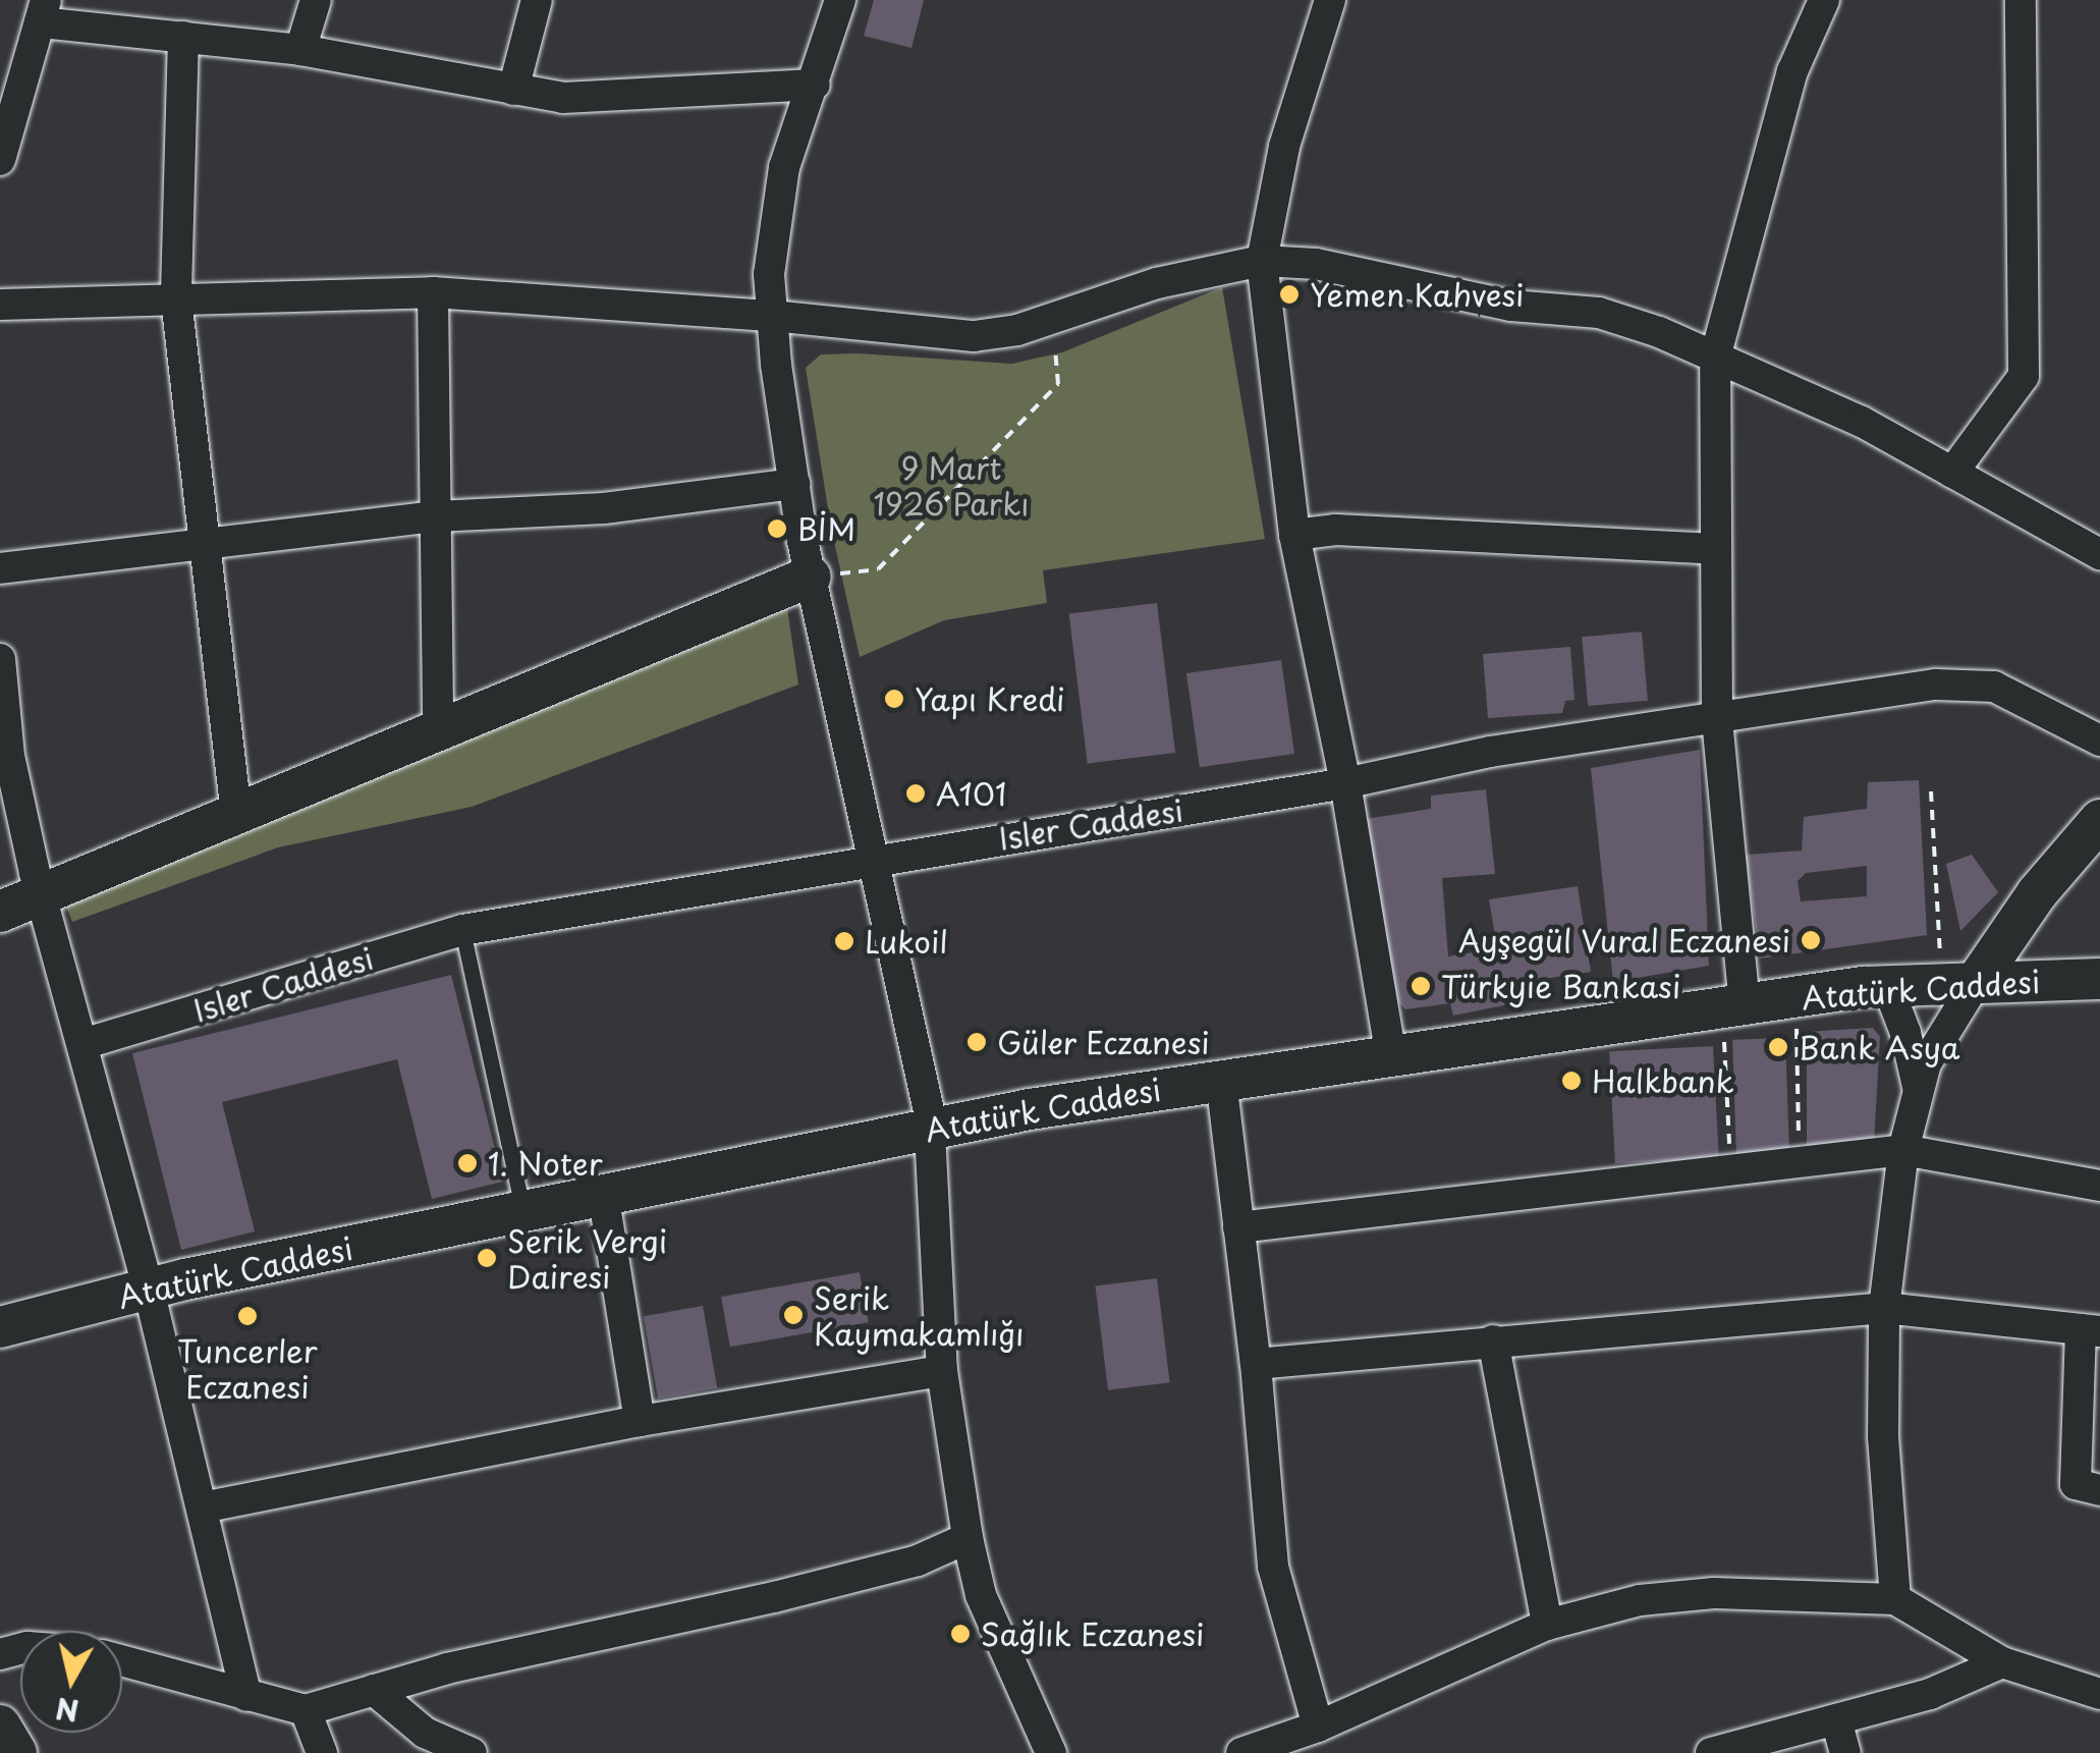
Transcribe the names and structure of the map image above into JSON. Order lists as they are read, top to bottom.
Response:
{
  "streets": {
    "main road": ["Atatürk Caddesi"],
    "street": ["Isler Caddesi"]
  },
  "parks": ["9 Mart 1926 Parkı"],
  "places": [
    "Yemen Kahvesi",
    "BİM",
    "Yapı Kredi",
    "A101",
    "Ayşegül Vural Eczanesi",
    "Lukoil",
    "Türkyie Bankasi",
    "Güler Eczanesi",
    "Bank Asya",
    "Halkbank",
    "1. Noter",
    "Serik Vergi Dairesi",
    "Serik Kaymakamlığı",
    "Tuncerler Eczanesi",
    "Sağlık Eczanesi"
  ],
  "north": "bottom"
}
